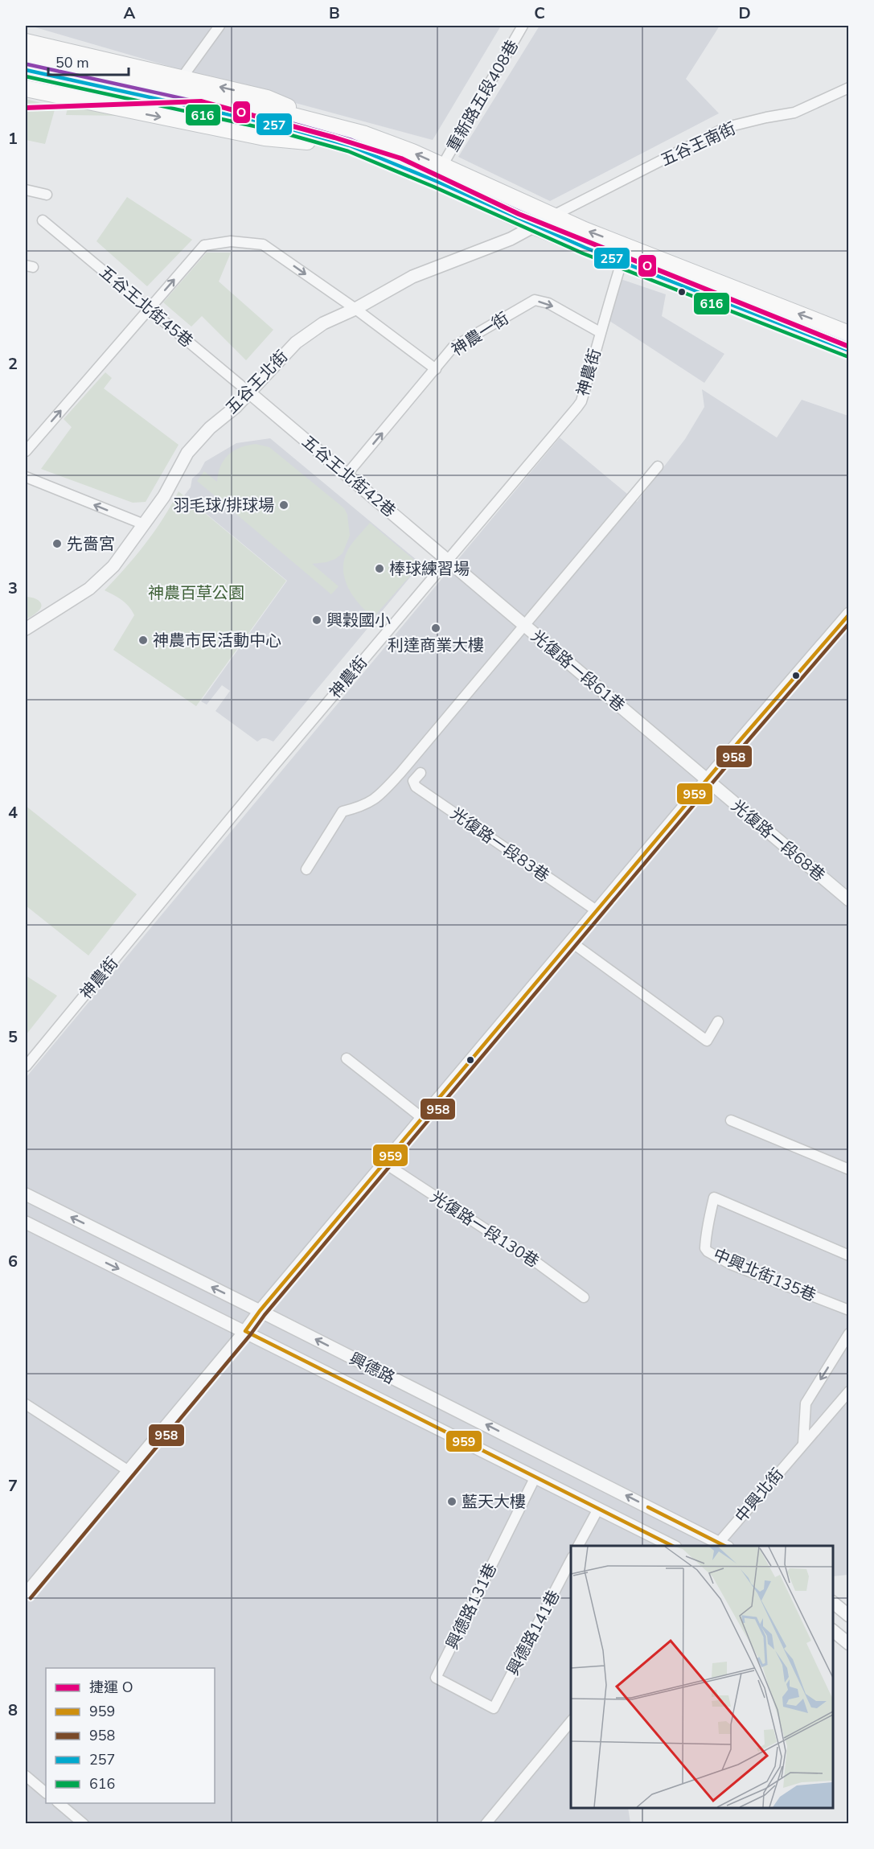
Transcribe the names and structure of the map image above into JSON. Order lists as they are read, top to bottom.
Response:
{
  "streets": {
    "street": [
      "重新路五段408巷",
      "五谷王南街",
      "五谷王北街45巷",
      "神農一街",
      "神農街",
      "五谷王北街",
      "五谷王北街42巷",
      "光復路一段61巷",
      "光復路一段68巷",
      "光復路一段83巷",
      "光復路一段130巷",
      "中興北街135巷",
      "興德路",
      "中興北街",
      "興德路131巷",
      "興德路141巷"
    ]
  },
  "crossings": [
    ["五谷王南街", "五谷王北街"],
    ["五谷王北街45巷", "五谷王北街"],
    ["五谷王北街45巷", "五谷王北街42巷"],
    ["神農一街", "神農街"],
    ["神農一街", "五谷王北街42巷"],
    ["神農街", "五谷王北街42巷"],
    ["神農街", "光復路一段61巷"],
    ["五谷王北街", "五谷王北街42巷"],
    ["五谷王北街42巷", "光復路一段61巷"],
    ["光復路一段61巷", "光復路一段68巷"],
    ["興德路", "中興北街"],
    ["興德路", "興德路131巷"],
    ["興德路131巷", "興德路141巷"]
  ],
  "one_way": ["神農一街"],
  "parks": ["神農百草公園"],
  "places": [
    "羽毛球/排球場",
    "先嗇宮",
    "棒球練習場",
    "興穀國小",
    "利達商業大樓",
    "神農市民活動中心",
    "藍天大樓"
  ],
  "lines": [
    "transit line 257",
    "transit line 616",
    "metro line O",
    "transit line 959",
    "transit line 958"
  ],
  "legend": [
    "捷運 O",
    "959",
    "958",
    "257",
    "616"
  ],
  "scale_bar": "50 m",
  "grid": {
    "columns": [
      "A",
      "B",
      "C",
      "D"
    ],
    "rows": [
      "1",
      "2",
      "3",
      "4",
      "5",
      "6",
      "7",
      "8"
    ]
  }
}
